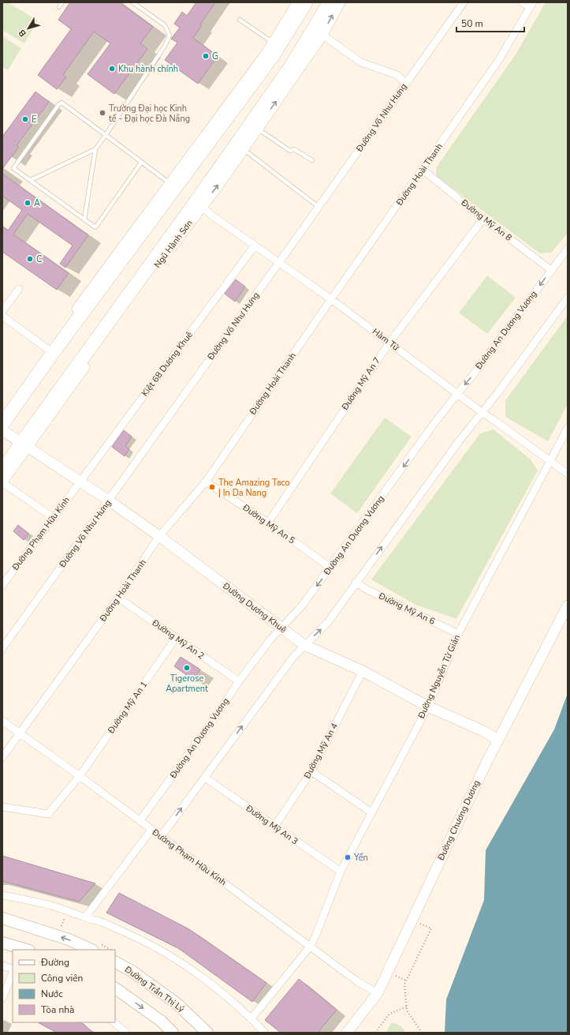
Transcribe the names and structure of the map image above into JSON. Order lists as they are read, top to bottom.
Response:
{
  "streets": {
    "highway": ["Ngũ Hành Sơn"],
    "main road": ["Đường Dương Khuê", "Đường Chương Dương", "Đường Trần Thị Lý"],
    "street": [
      "Đường Võ Như Hưng",
      "Đường Hoài Thanh",
      "Đường Mỹ An 8",
      "Đường An Dương Vương",
      "Hàm Tử",
      "Kiệt 68 Dương Khuê",
      "Đường Mỹ An 7",
      "Đường Mỹ An 5",
      "Đường Phạm Hữu Kính",
      "Đường Mỹ An 6",
      "Đường Mỹ An 2",
      "Đường Nguyễn Tử Giản",
      "Đường Mỹ An 1",
      "Đường Mỹ An 4",
      "Đường Mỹ An 3"
    ]
  },
  "crossings": [
    ["Đường Võ Như Hưng", "Hàm Tử"],
    ["Đường Võ Như Hưng", "Đường Dương Khuê"],
    ["Đường Hoài Thanh", "Đường Mỹ An 8"],
    ["Đường Hoài Thanh", "Hàm Tử"],
    ["Đường Hoài Thanh", "Đường Mỹ An 5"],
    ["Đường Hoài Thanh", "Đường Phạm Hữu Kính"],
    ["Đường Hoài Thanh", "Đường Dương Khuê"],
    ["Đường Hoài Thanh", "Đường Mỹ An 2"],
    ["Đường Mỹ An 8", "Đường An Dương Vương"],
    ["Đường Mỹ An 8", "Đường Mỹ An 7"],
    ["Ngũ Hành Sơn", "Hàm Tử"],
    ["Ngũ Hành Sơn", "Đường Dương Khuê"],
    ["Đường An Dương Vương", "Hàm Tử"],
    ["Đường An Dương Vương", "Đường Mỹ An 5"],
    ["Đường An Dương Vương", "Đường Phạm Hữu Kính"],
    ["Đường An Dương Vương", "Đường Dương Khuê"],
    ["Đường An Dương Vương", "Đường Mỹ An 2"],
    ["Hàm Tử", "Kiệt 68 Dương Khuê"],
    ["Hàm Tử", "Đường Mỹ An 7"],
    ["Hàm Tử", "Đường Nguyễn Tử Giản"],
    ["Kiệt 68 Dương Khuê", "Đường Phạm Hữu Kính"],
    ["Kiệt 68 Dương Khuê", "Đường Dương Khuê"],
    ["Đường Mỹ An 7", "Đường Mỹ An 5"],
    ["Đường Phạm Hữu Kính", "Đường Dương Khuê"],
    ["Đường Phạm Hữu Kính", "Đường Nguyễn Tử Giản"],
    ["Đường Phạm Hữu Kính", "Đường Mỹ An 1"],
    ["Đường Phạm Hữu Kính", "Đường Chương Dương"],
    ["Đường Dương Khuê", "Đường Nguyễn Tử Giản"],
    ["Đường Dương Khuê", "Đường Mỹ An 4"],
    ["Đường Dương Khuê", "Đường Chương Dương"],
    ["Đường Mỹ An 6", "Đường Nguyễn Tử Giản"],
    ["Đường Mỹ An 2", "Đường Mỹ An 1"],
    ["Đường Nguyễn Tử Giản", "Đường Mỹ An 3"],
    ["Đường Mỹ An 4", "Đường Mỹ An 3"]
  ],
  "places": [
    "G",
    "Khu hành chính",
    "Trường Đại học Kinh tế - Đại học Đà Nẵng",
    "E",
    "A",
    "C",
    "The Amazing Taco | In Da Nang",
    "Tigerose Apartment",
    "Yến"
  ],
  "legend": [
    "Đường",
    "Công viên",
    "Nước",
    "Tòa nhà"
  ],
  "scale_bar": "50 m",
  "north": "bottom left"
}
